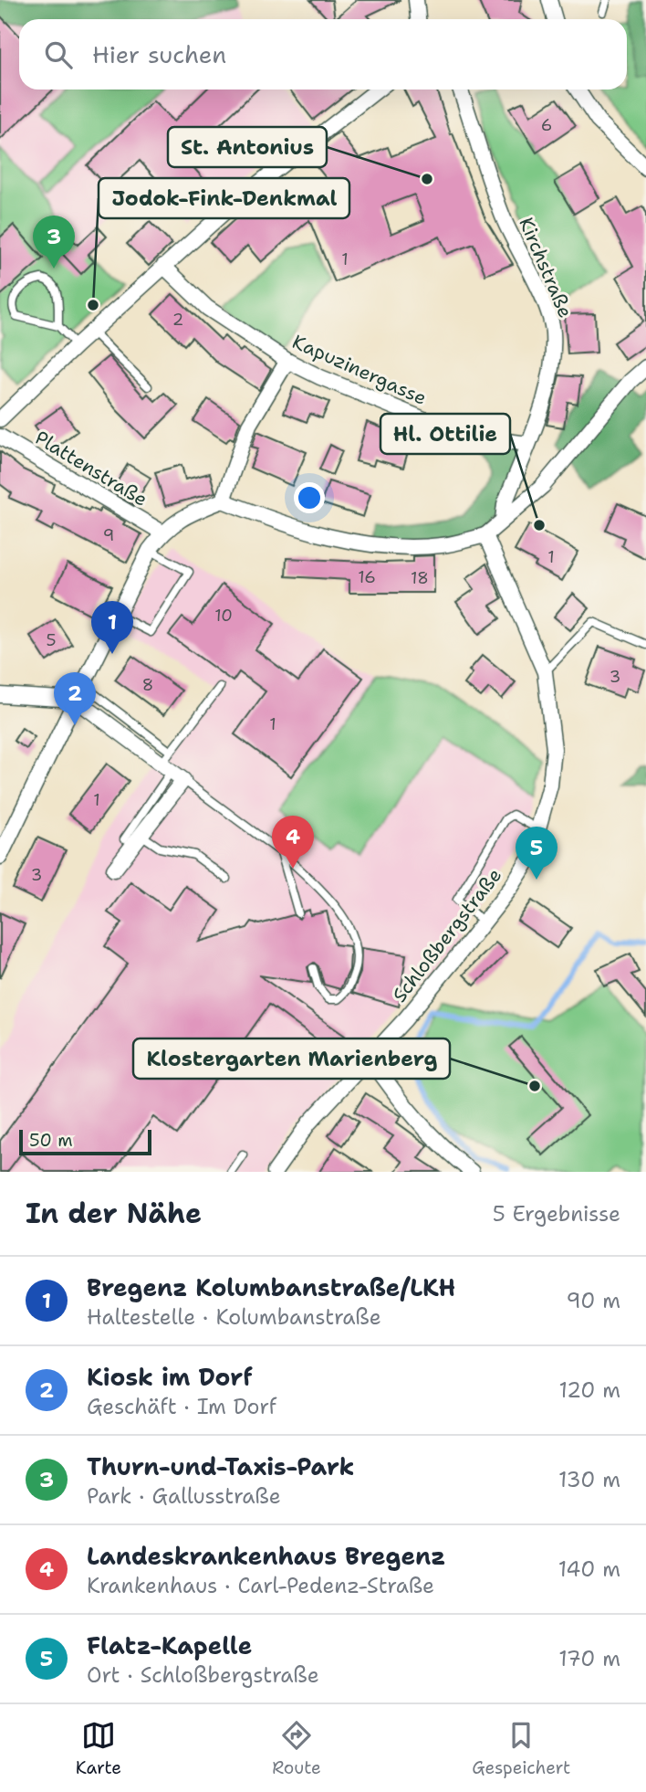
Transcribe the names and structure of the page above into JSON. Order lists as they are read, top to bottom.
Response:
{
  "streets": {
    "street": [
      "Kirchstraße",
      "Kapuzinergasse",
      "Plattenstraße",
      "Schloßbergstraße"
    ]
  },
  "crossings": [
    ["Kirchstraße", "Kapuzinergasse"]
  ],
  "places": [
    "St. Antonius",
    "Jodok-Fink-Denkmal",
    "Hl. Ottilie",
    "Klostergarten Marienberg"
  ],
  "house_numbers": [
    "6",
    "1",
    "2",
    "9",
    "1",
    "16",
    "18",
    "10",
    "5",
    "3",
    "8",
    "1",
    "1",
    "3"
  ],
  "scale_bar": "50 m",
  "page": {
    "search": "Hier suchen",
    "pins": [
      "3",
      "1",
      "2",
      "4",
      "5"
    ],
    "scale": "50 m",
    "heading": ["In der Nähe", "5 Ergebnisse"],
    "list": [
      {
        "mark": "1",
        "name": "Bregenz Kolumbanstraße/LKH",
        "note": "Haltestelle · Kolumbanstraße",
        "value": "90 m"
      },
      {
        "mark": "2",
        "name": "Kiosk im Dorf",
        "note": "Geschäft · Im Dorf",
        "value": "120 m"
      },
      {
        "mark": "3",
        "name": "Thurn-und-Taxis-Park",
        "note": "Park · Gallusstraße",
        "value": "130 m"
      },
      {
        "mark": "4",
        "name": "Landeskrankenhaus Bregenz",
        "note": "Krankenhaus · Carl-Pedenz-Straße",
        "value": "140 m"
      },
      {
        "mark": "5",
        "name": "Flatz-Kapelle",
        "note": "Ort · Schloßbergstraße",
        "value": "170 m"
      }
    ],
    "nav": ["Karte", "Route", "Gespeichert"]
  }
}
